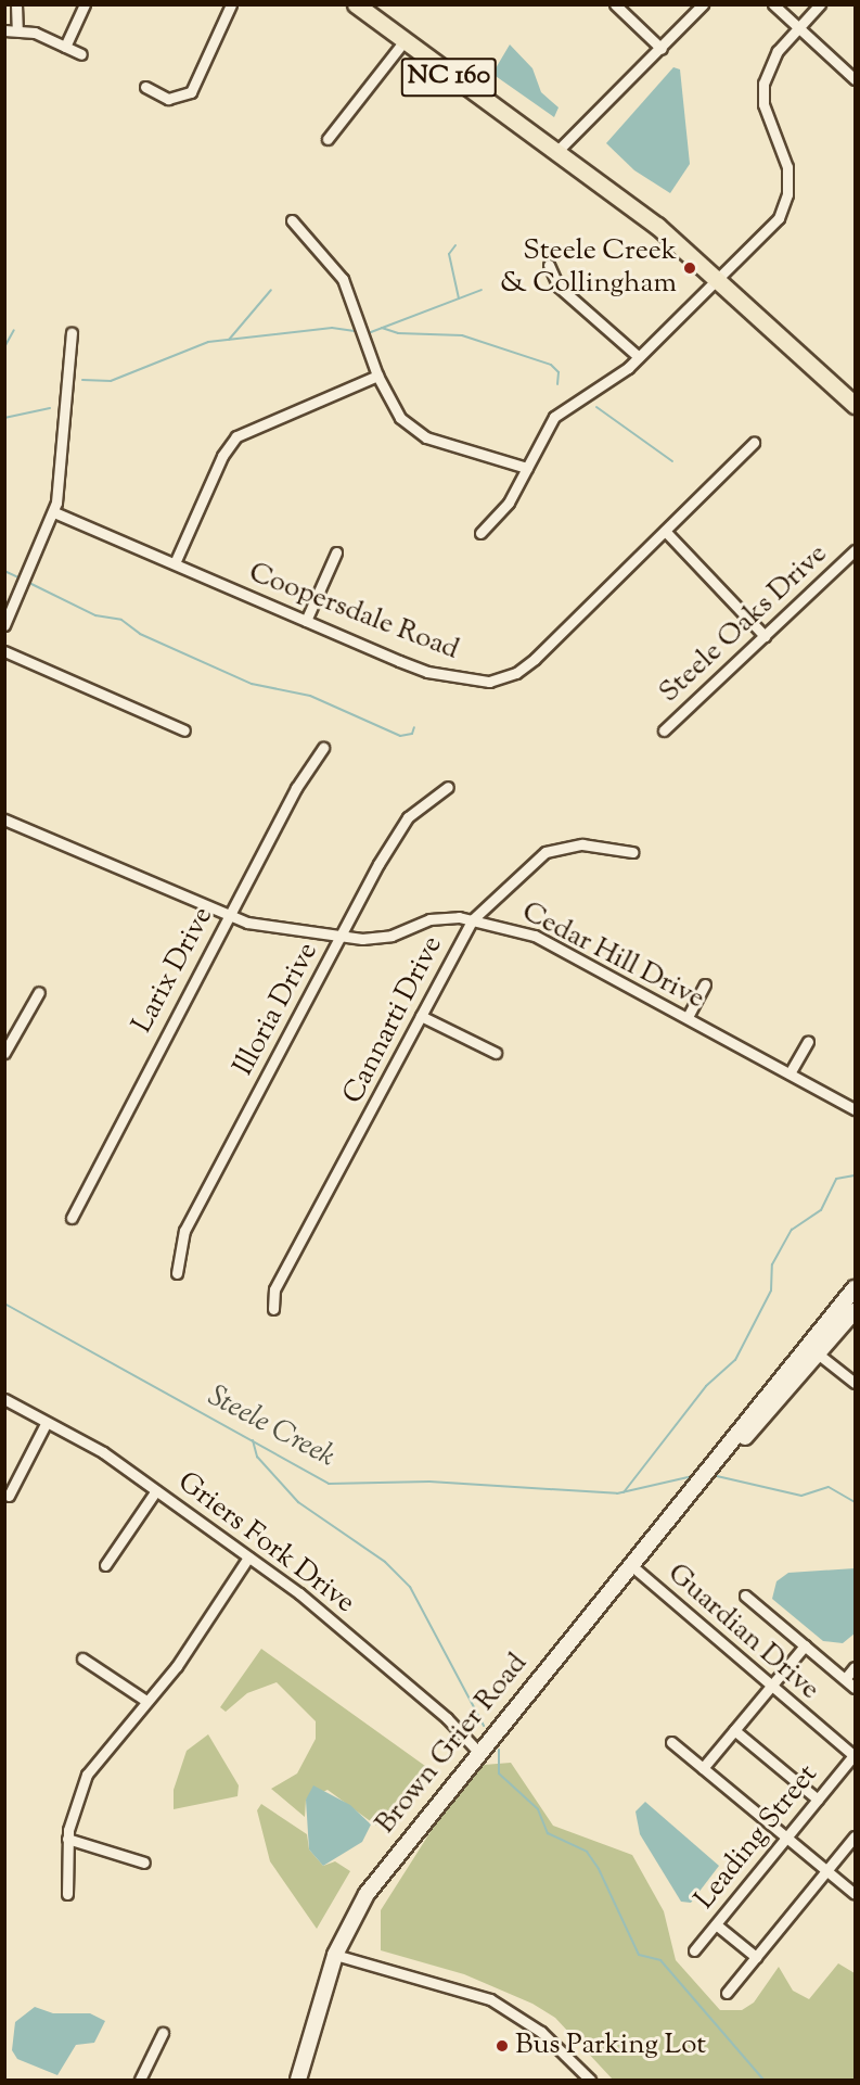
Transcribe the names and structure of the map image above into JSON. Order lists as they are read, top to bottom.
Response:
{
  "streets": {
    "main road": ["NC 160", "Brown Grier Road"],
    "street": [
      "Coopersdale Road",
      "Steele Oaks Drive",
      "Cedar Hill Drive",
      "Larix Drive",
      "Illoria Drive",
      "Cannarti Drive",
      "Griers Fork Drive",
      "Guardian Drive",
      "Leading Street"
    ]
  },
  "crossings": [
    ["Cedar Hill Drive", "Larix Drive"],
    ["Cedar Hill Drive", "Illoria Drive"],
    ["Cedar Hill Drive", "Cannarti Drive"],
    ["Griers Fork Drive", "Brown Grier Road"],
    ["Guardian Drive", "Brown Grier Road"],
    ["Guardian Drive", "Leading Street"]
  ],
  "water": ["Steele Creek"],
  "places": ["Steele Creek & Collingham", "Bus Parking Lot"]
}
